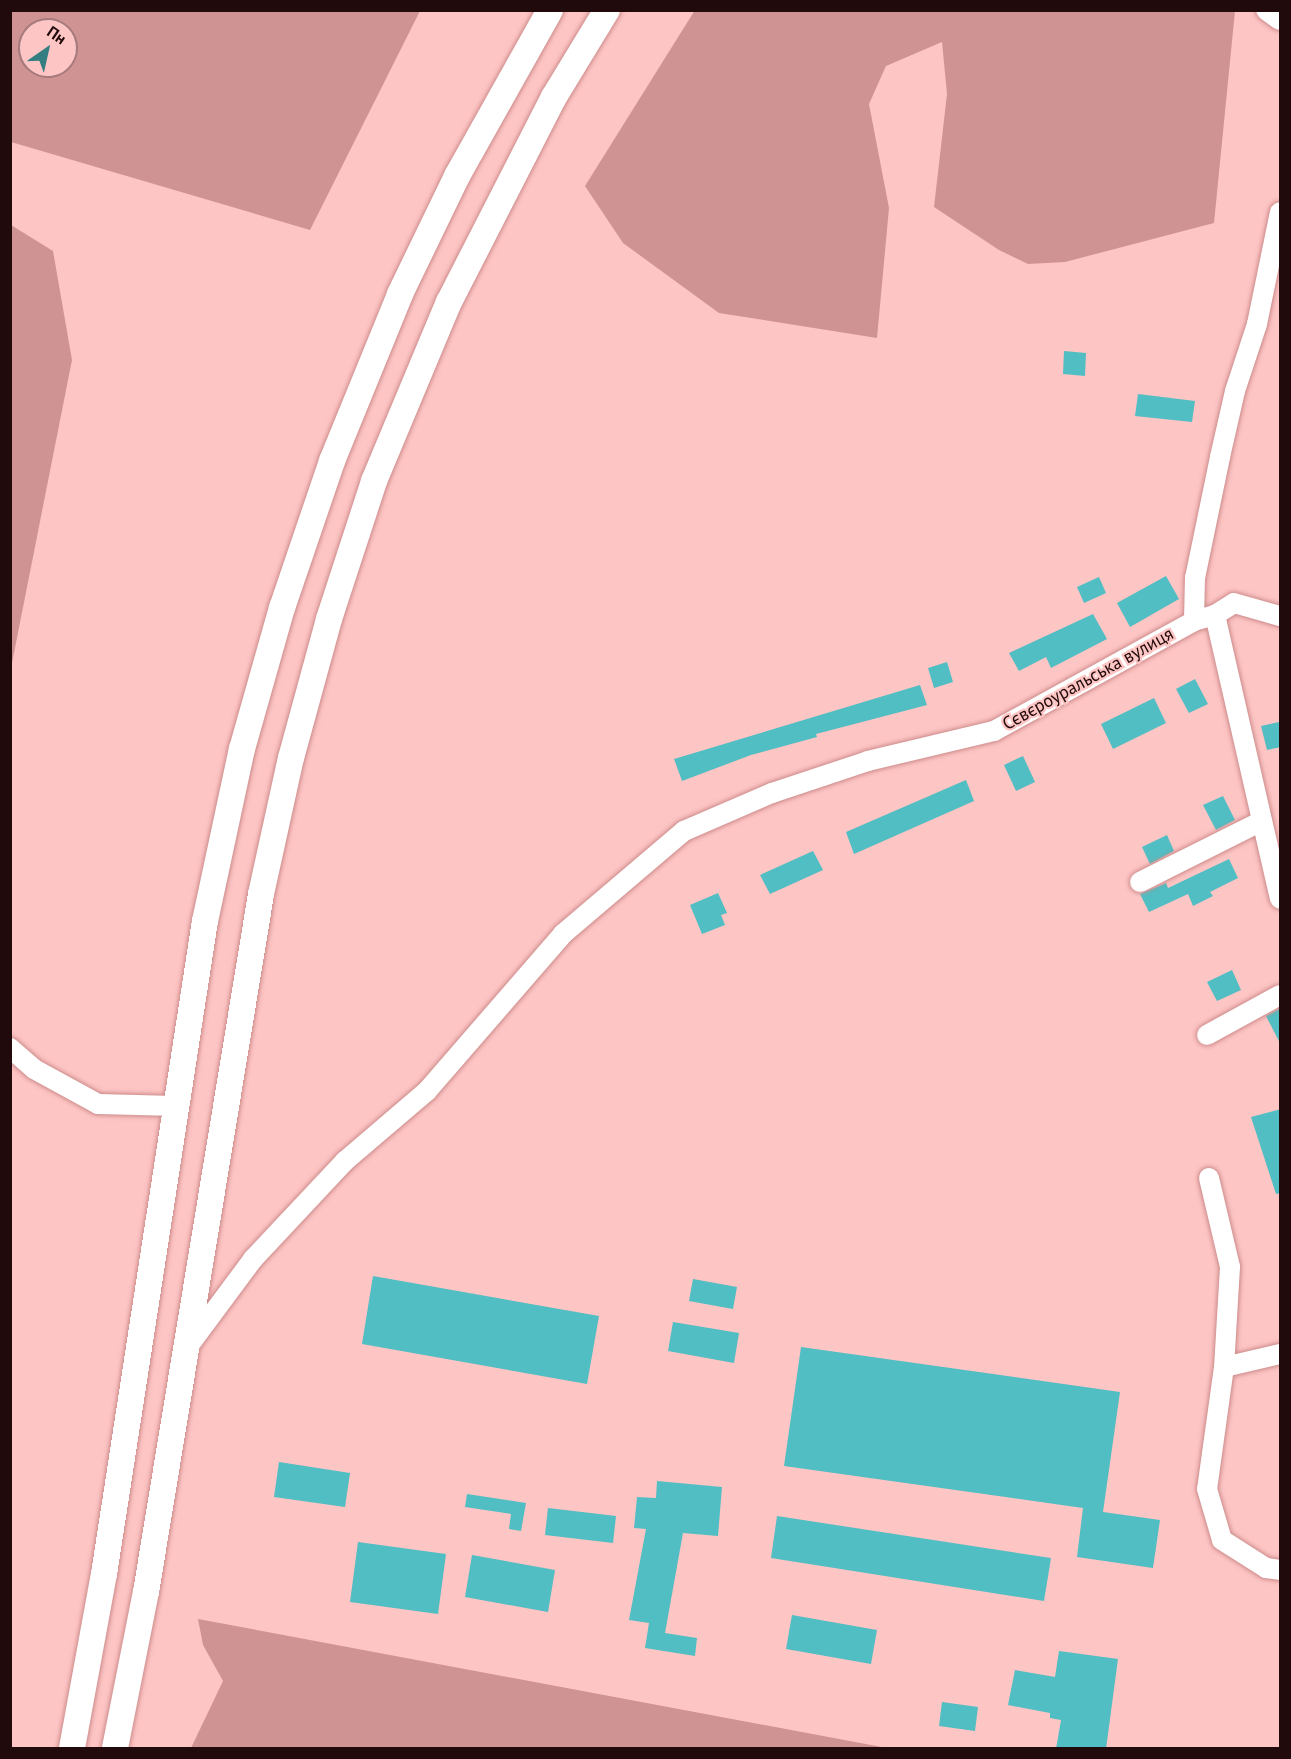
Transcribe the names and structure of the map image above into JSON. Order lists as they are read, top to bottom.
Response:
{
  "streets": {
    "street": ["Сєвєроуральська вулиця"]
  },
  "north": "top right"
}
